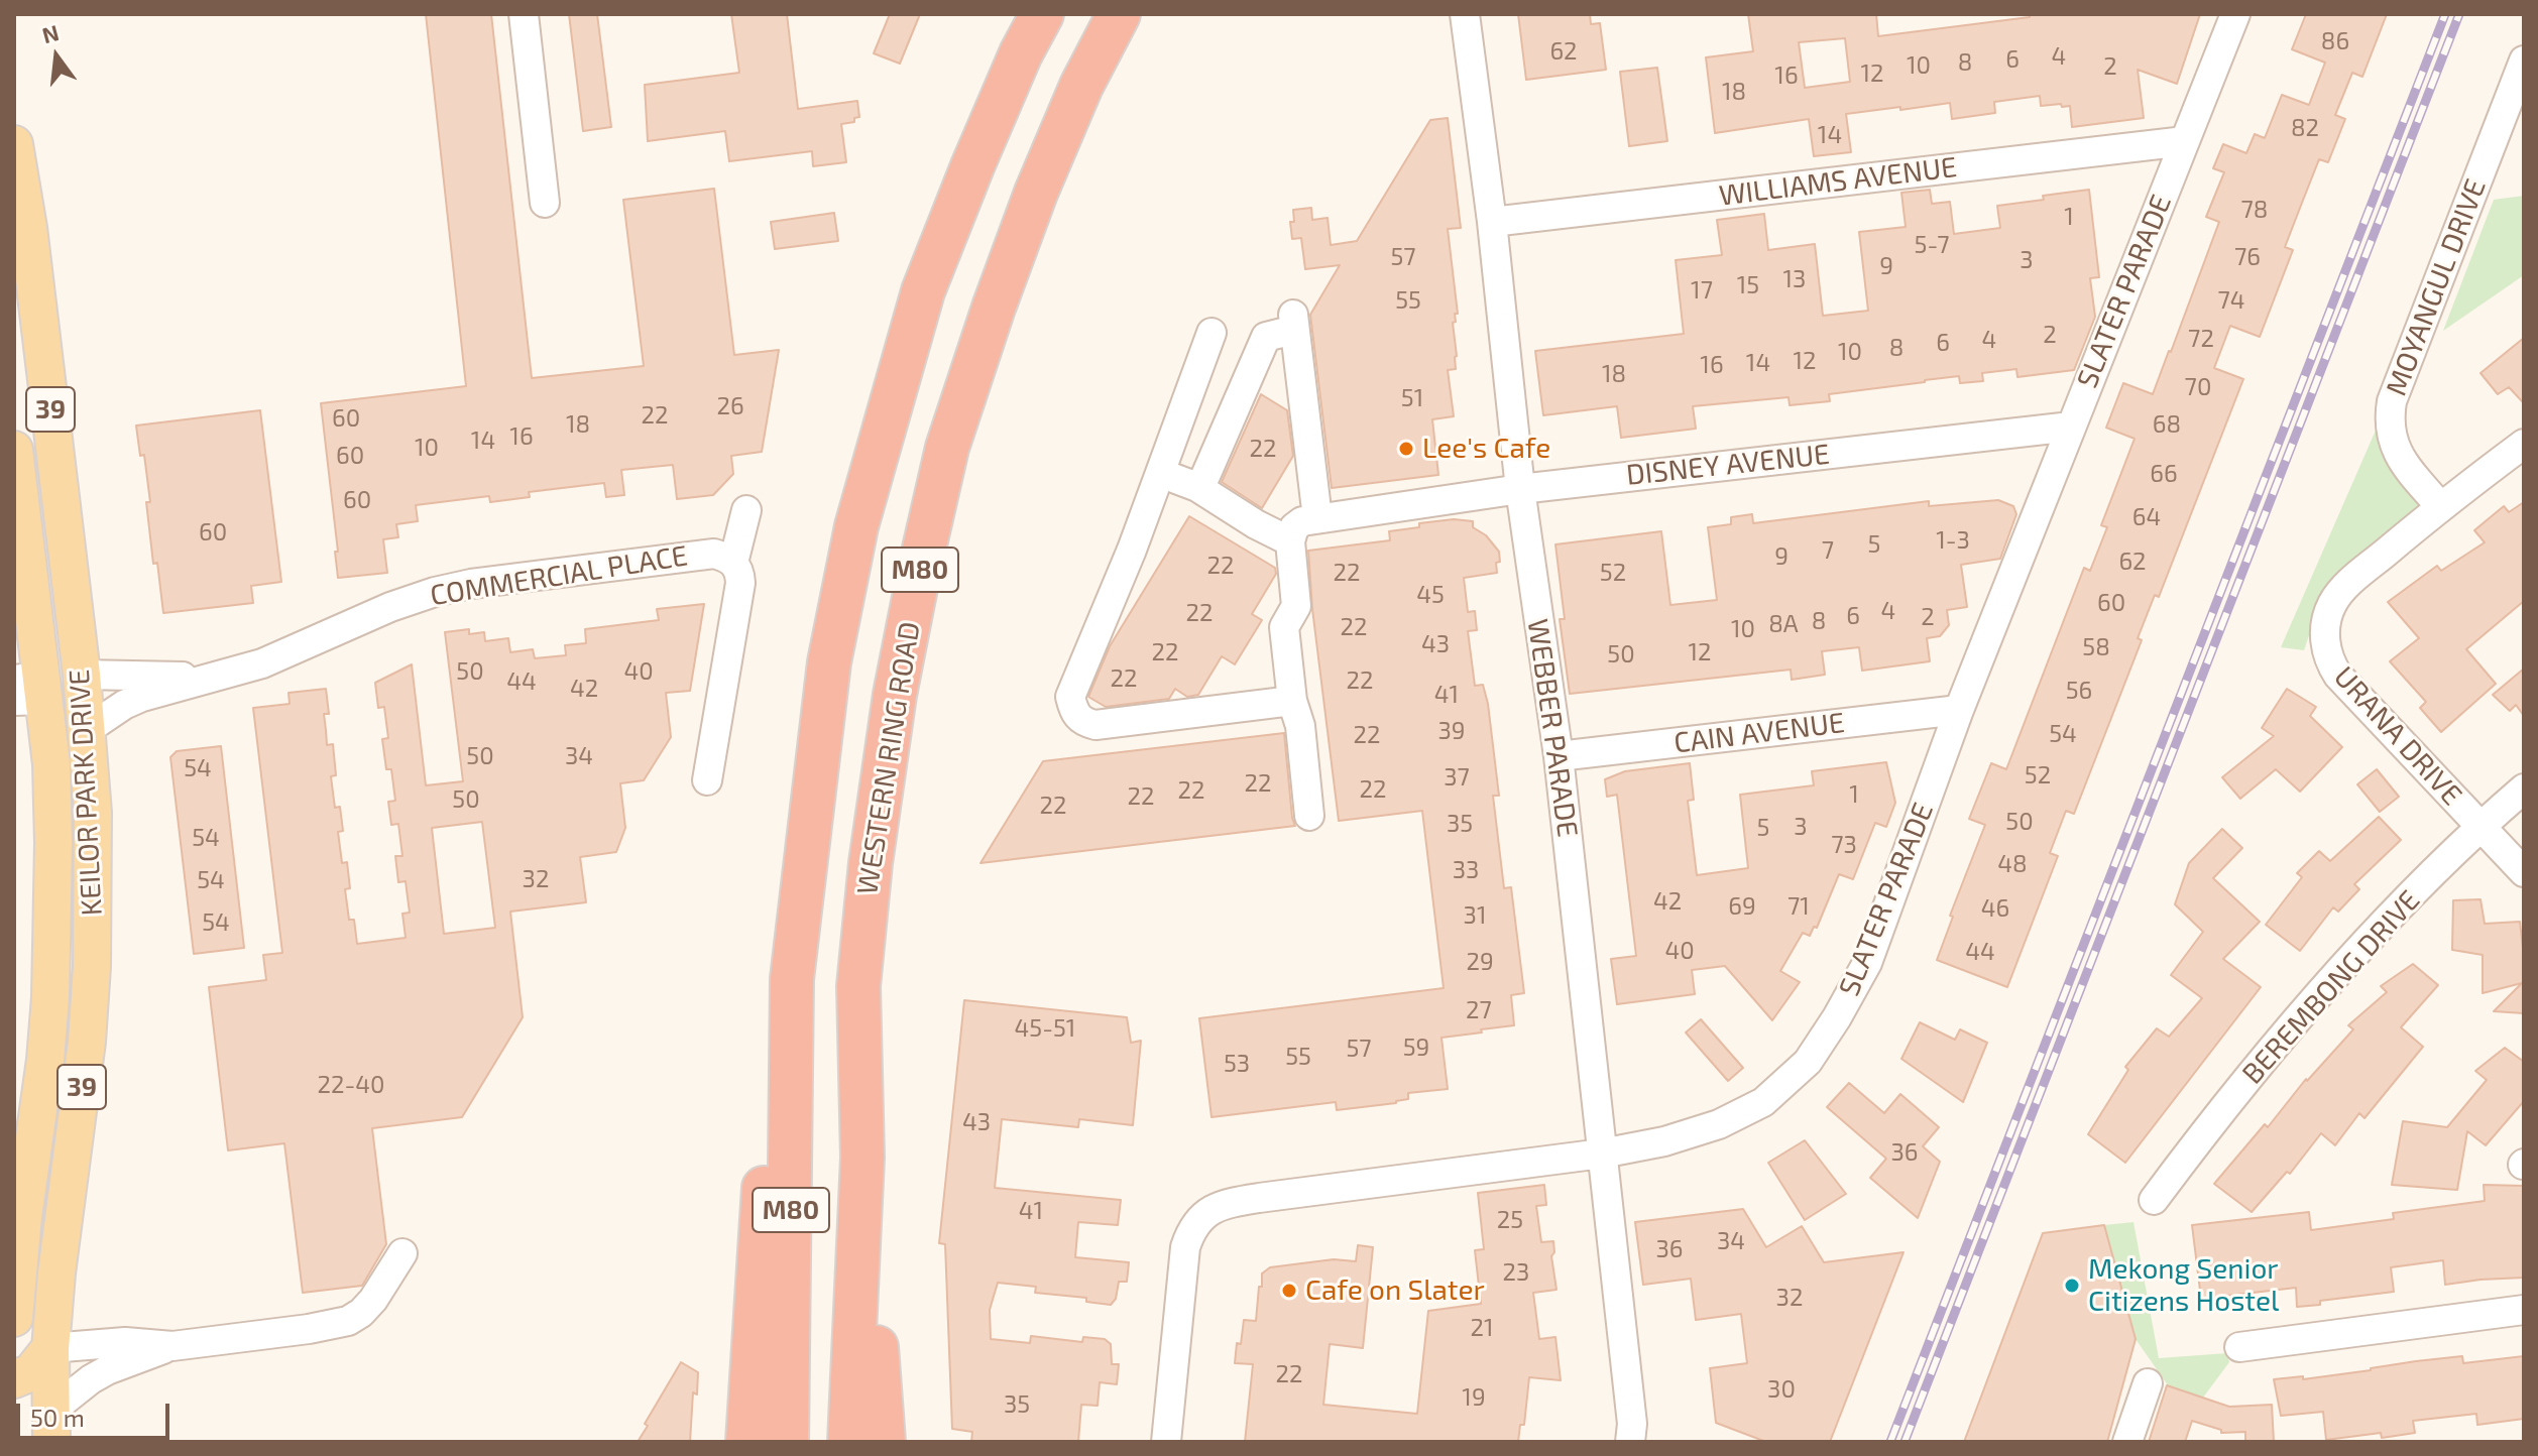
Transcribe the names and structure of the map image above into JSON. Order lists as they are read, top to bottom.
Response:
{
  "streets": {
    "highway": ["M80", "WESTERN RING ROAD"],
    "main road": ["39", "KEILOR PARK DRIVE"],
    "street": [
      "WILLIAMS AVENUE",
      "MOYANGUL DRIVE",
      "SLATER PARADE",
      "DISNEY AVENUE",
      "COMMERCIAL PLACE",
      "WEBBER PARADE",
      "CAIN AVENUE",
      "URANA DRIVE",
      "BEREMBONG DRIVE"
    ]
  },
  "crossings": [
    ["WILLIAMS AVENUE", "SLATER PARADE"],
    ["WILLIAMS AVENUE", "WEBBER PARADE"],
    ["MOYANGUL DRIVE", "URANA DRIVE"],
    ["SLATER PARADE", "DISNEY AVENUE"],
    ["SLATER PARADE", "WEBBER PARADE"],
    ["SLATER PARADE", "CAIN AVENUE"],
    ["DISNEY AVENUE", "WEBBER PARADE"],
    ["COMMERCIAL PLACE", "KEILOR PARK DRIVE"],
    ["WEBBER PARADE", "CAIN AVENUE"],
    ["URANA DRIVE", "BEREMBONG DRIVE"]
  ],
  "places": ["Lee's Cafe", "Mekong Senior Citizens Hostel", "Cafe on Slater"],
  "house_numbers": [
    "86",
    "62",
    "4",
    "6",
    "8",
    "10",
    "2",
    "12",
    "16",
    "18",
    "82",
    "14",
    "78",
    "1",
    "5-7",
    "57",
    "76",
    "3",
    "9",
    "13",
    "15",
    "17",
    "55",
    "74",
    "2",
    "72",
    "4",
    "6",
    "8",
    "10",
    "12",
    "14",
    "16",
    "18",
    "70",
    "51",
    "26",
    "22",
    "60",
    "18",
    "68",
    "16",
    "14",
    "10",
    "22",
    "60",
    "66",
    "60",
    "64",
    "60",
    "1-3",
    "5",
    "7",
    "9",
    "62",
    "22",
    "22",
    "52",
    "45",
    "60",
    "4",
    "22",
    "6",
    "2",
    "8",
    "8A",
    "22",
    "10",
    "43",
    "58",
    "22",
    "12",
    "50",
    "50",
    "40",
    "22",
    "22",
    "44",
    "42",
    "56",
    "41",
    "39",
    "54",
    "22",
    "50",
    "34",
    "54",
    "52",
    "37",
    "22",
    "22",
    "22",
    "1",
    "22",
    "50",
    "22",
    "50",
    "35",
    "3",
    "5",
    "54",
    "73",
    "48",
    "33",
    "32",
    "54",
    "42",
    "69",
    "71",
    "46",
    "31",
    "54",
    "40",
    "44",
    "29",
    "27",
    "45-51",
    "59",
    "57",
    "55",
    "53",
    "22-40",
    "43",
    "36",
    "41",
    "25",
    "34",
    "36",
    "23",
    "32",
    "21",
    "22",
    "30",
    "19",
    "35"
  ],
  "scale_bar": "50 m",
  "north": "top"
}
